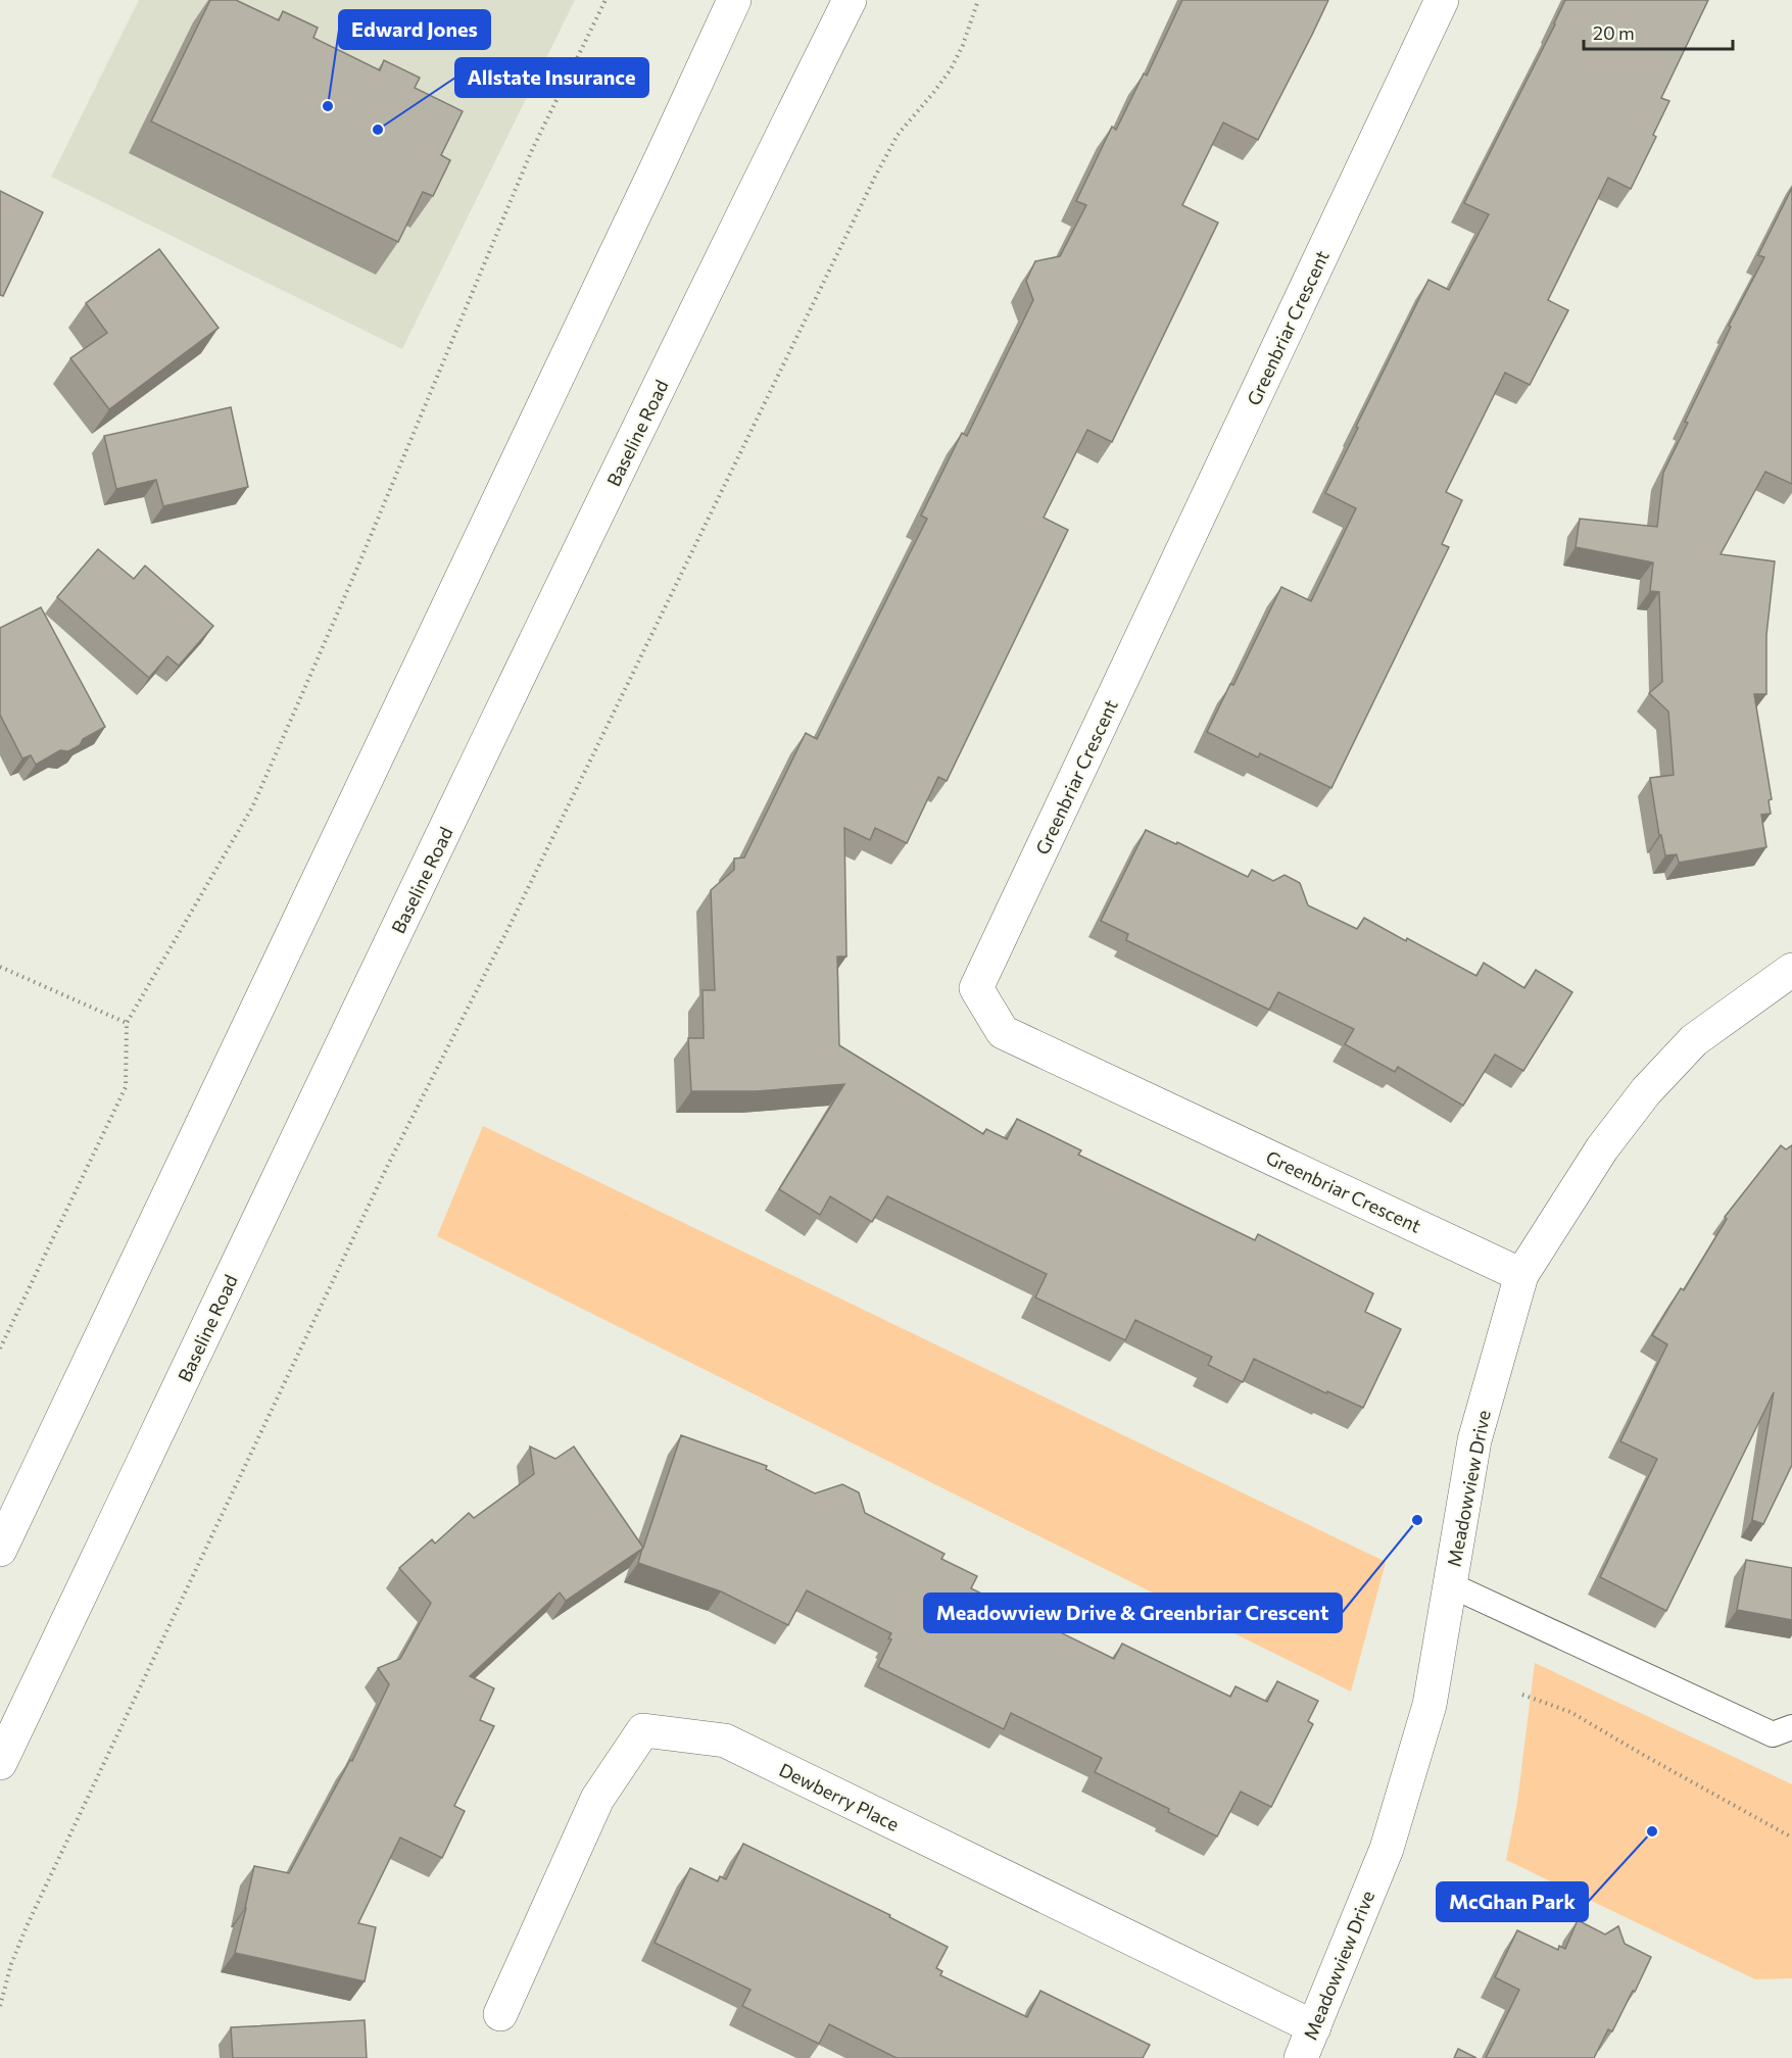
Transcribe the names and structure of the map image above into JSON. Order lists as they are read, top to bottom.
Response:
{
  "streets": {
    "street": [
      "Greenbriar Crescent",
      "Baseline Road",
      "Meadowview Drive",
      "Dewberry Place"
    ]
  },
  "crossings": [
    ["Greenbriar Crescent", "Meadowview Drive"],
    ["Meadowview Drive", "Dewberry Place"]
  ],
  "places": [
    "Edward Jones",
    "Allstate Insurance",
    "Meadowview Drive & Greenbriar Crescent",
    "McGhan Park"
  ],
  "scale_bar": "20 m"
}
